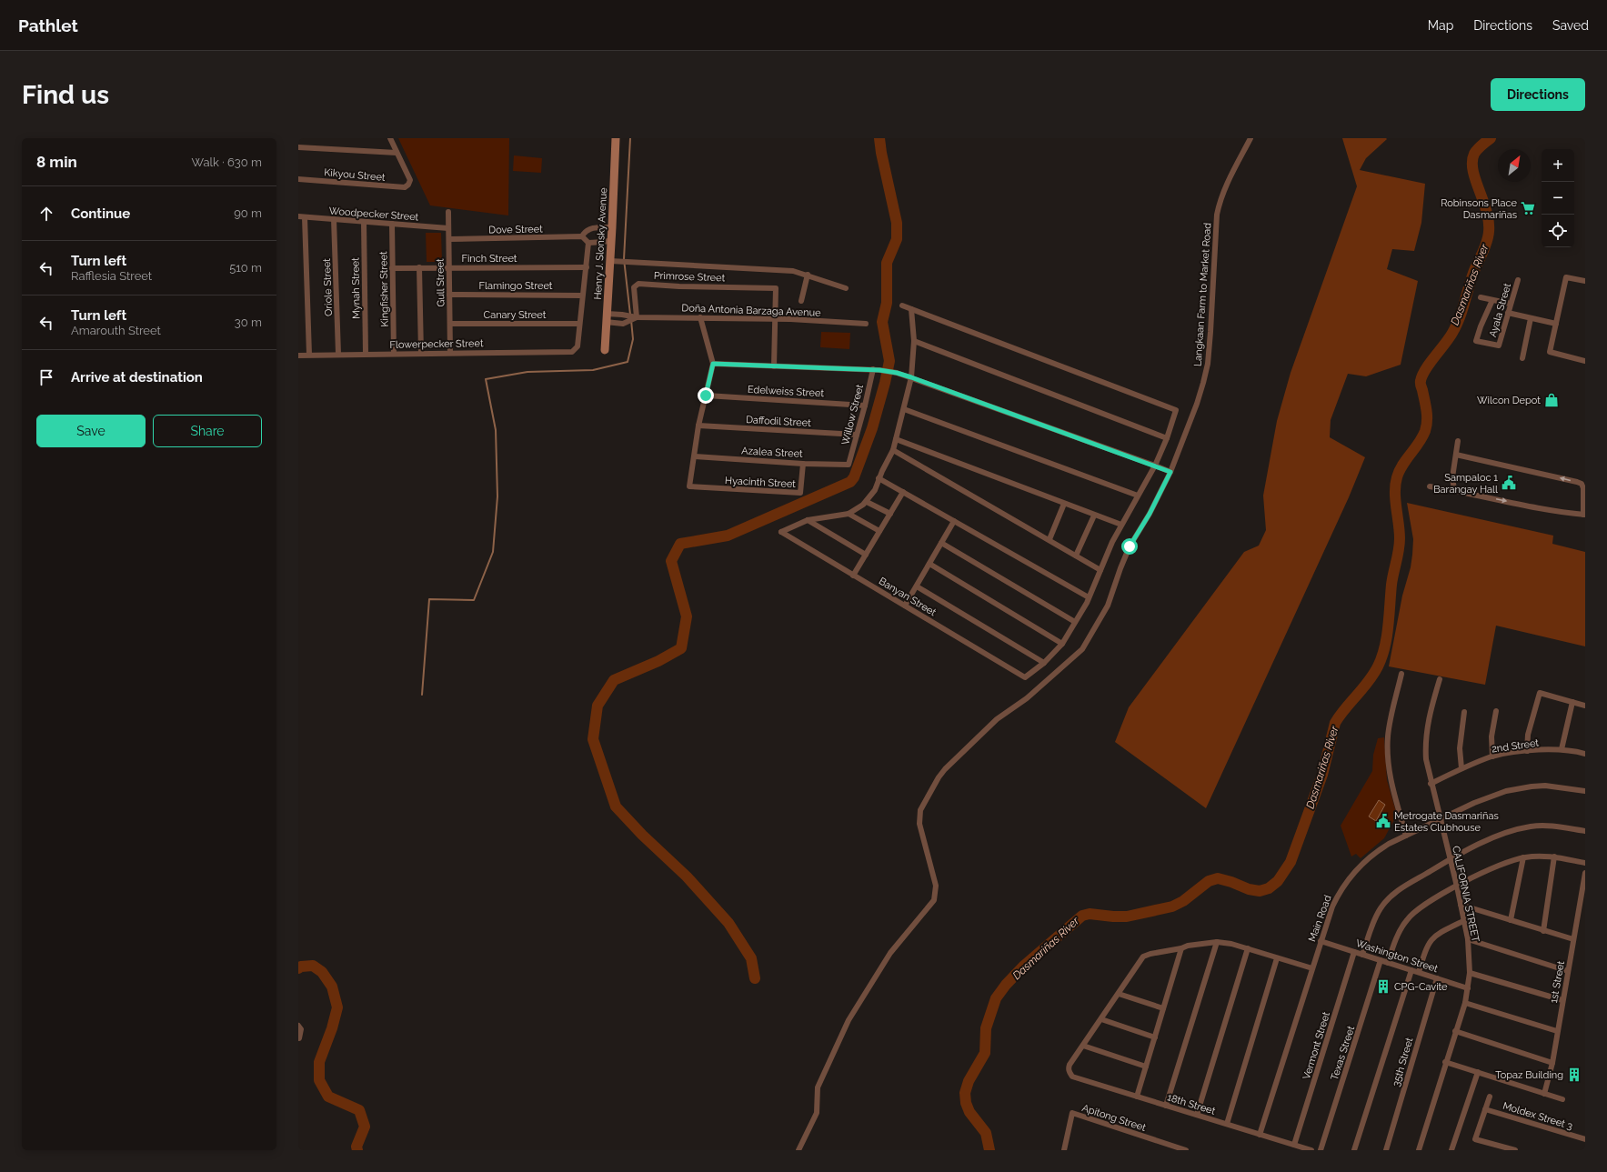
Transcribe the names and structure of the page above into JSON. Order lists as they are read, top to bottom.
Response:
{
  "streets": {
    "street": [
      "Kikyou Street",
      "Woodpecker Street",
      "Dove Street",
      "Henry J. Slonsky Avenue",
      "Finch Street",
      "Primrose Street",
      "Gull Street",
      "Flamingo Street",
      "Oriole Street",
      "Mynah Street",
      "Kingfisher Street",
      "Langkaan Farm to Market Road",
      "Doña Antonia Barzaga Avenue",
      "Ayala Street",
      "Canary Street",
      "Flowerpecker Street",
      "Edelweiss Street",
      "Willow Street",
      "Daffodil Street",
      "Azalea Street",
      "Hyacinth Street",
      "Banyan Street",
      "2nd Street",
      "CALIFORNIA STREET",
      "Main Road",
      "Washington Street",
      "1st Street",
      "Vermont Street",
      "Texas Street",
      "35th Street",
      "18th Street",
      "Moldex Street 3",
      "Apitong Street"
    ]
  },
  "crossings": [
    ["Woodpecker Street", "Gull Street"],
    ["Woodpecker Street", "Oriole Street"],
    ["Woodpecker Street", "Mynah Street"],
    ["Woodpecker Street", "Kingfisher Street"],
    ["Dove Street", "Gull Street"],
    ["Henry J. Slonsky Avenue", "Doña Antonia Barzaga Avenue"],
    ["Finch Street", "Gull Street"],
    ["Finch Street", "Kingfisher Street"],
    ["Primrose Street", "Doña Antonia Barzaga Avenue"],
    ["Gull Street", "Flamingo Street"],
    ["Gull Street", "Canary Street"],
    ["Gull Street", "Flowerpecker Street"],
    ["Oriole Street", "Flowerpecker Street"],
    ["Mynah Street", "Flowerpecker Street"],
    ["Kingfisher Street", "Flowerpecker Street"],
    ["Canary Street", "Flowerpecker Street"],
    ["Edelweiss Street", "Willow Street"],
    ["Willow Street", "Daffodil Street"],
    ["Willow Street", "Azalea Street"],
    ["Azalea Street", "Hyacinth Street"],
    ["2nd Street", "CALIFORNIA STREET"],
    ["CALIFORNIA STREET", "Main Road"],
    ["CALIFORNIA STREET", "Washington Street"],
    ["Main Road", "Washington Street"],
    ["Main Road", "18th Street"],
    ["Washington Street", "Vermont Street"],
    ["Washington Street", "Texas Street"],
    ["Washington Street", "35th Street"],
    ["Vermont Street", "18th Street"]
  ],
  "water": ["Dasmariñas River"],
  "places": {
    "supermarket": ["Robinsons Place Dasmariñas"],
    "shop": ["Wilcon Depot"],
    "public building": ["Sampaloc 1 Barangay Hall", "Metrogate Dasmariñas Estates Clubhouse"],
    "building": ["CPG-Cavite", "Topaz Building"]
  },
  "north": "top right",
  "page": {
    "header": "Pathlet",
    "nav": ["Map", "Directions", "Saved"],
    "buttons": [
      "Directions",
      ["Save", "Share"]
    ],
    "title": "Find us",
    "heading": ["8 min", "Walk · 630 m"],
    "map_buttons": ["+", "−"],
    "list": [
      ["Continue", "90 m"],
      ["Turn left", "Rafflesia Street", "510 m"],
      ["Turn left", "Amarouth Street", "30 m"],
      "Arrive at destination"
    ]
  }
}
